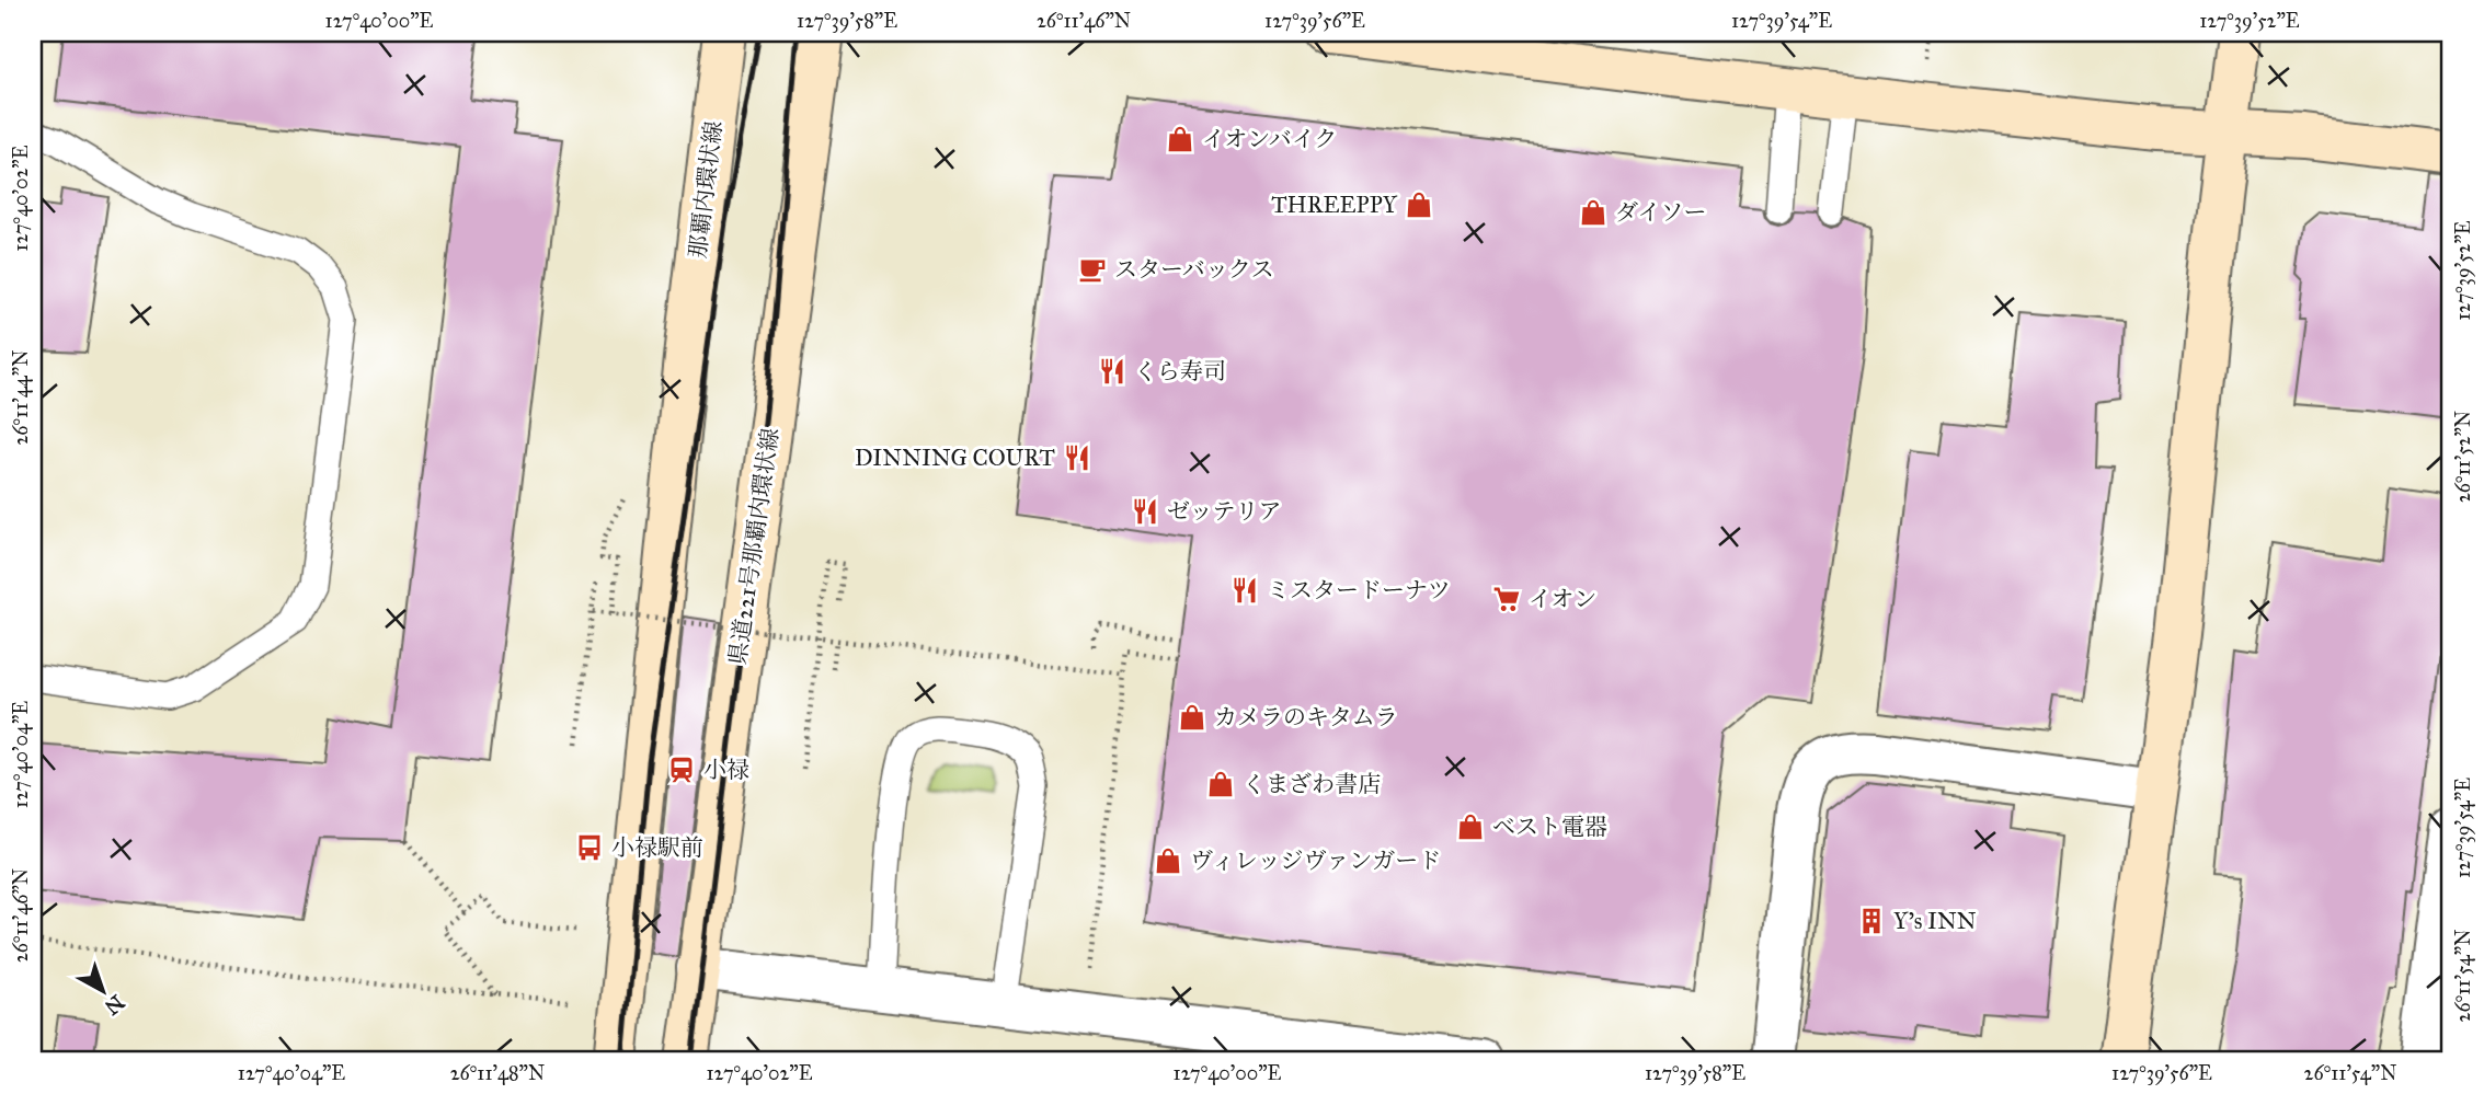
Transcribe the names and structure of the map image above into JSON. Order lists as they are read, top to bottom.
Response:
{
  "streets": {
    "street": ["那覇内環状線", "県道221号那覇内環状線"]
  },
  "places": {
    "shop": [
      "イオンバイク",
      "THREEPPY",
      "ダイソー",
      "カメラのキタムラ",
      "くまざわ書店",
      "ベスト電器",
      "ヴィレッジヴァンガード"
    ],
    "cafe": ["スターバックス"],
    "restaurant": [
      "くら寿司",
      "DINNING COURT",
      "ゼッテリア",
      "ミスタードーナツ"
    ],
    "supermarket": ["イオン"],
    "station": ["小禄"],
    "bus stop": ["小禄駅前"],
    "building": ["Y's INN"]
  },
  "north": "bottom right",
  "coordinates": [
    "127°40'00\"E",
    "127°39'58\"E",
    "26°11'46\"N",
    "127°39'56\"E",
    "127°39'54\"E",
    "127°39'52\"E",
    "127°40'02\"E",
    "26°11'44\"N",
    "26°11'52\"N",
    "127°40'04\"E",
    "26°11'54\"N",
    "26°11'48\"N"
  ]
}
